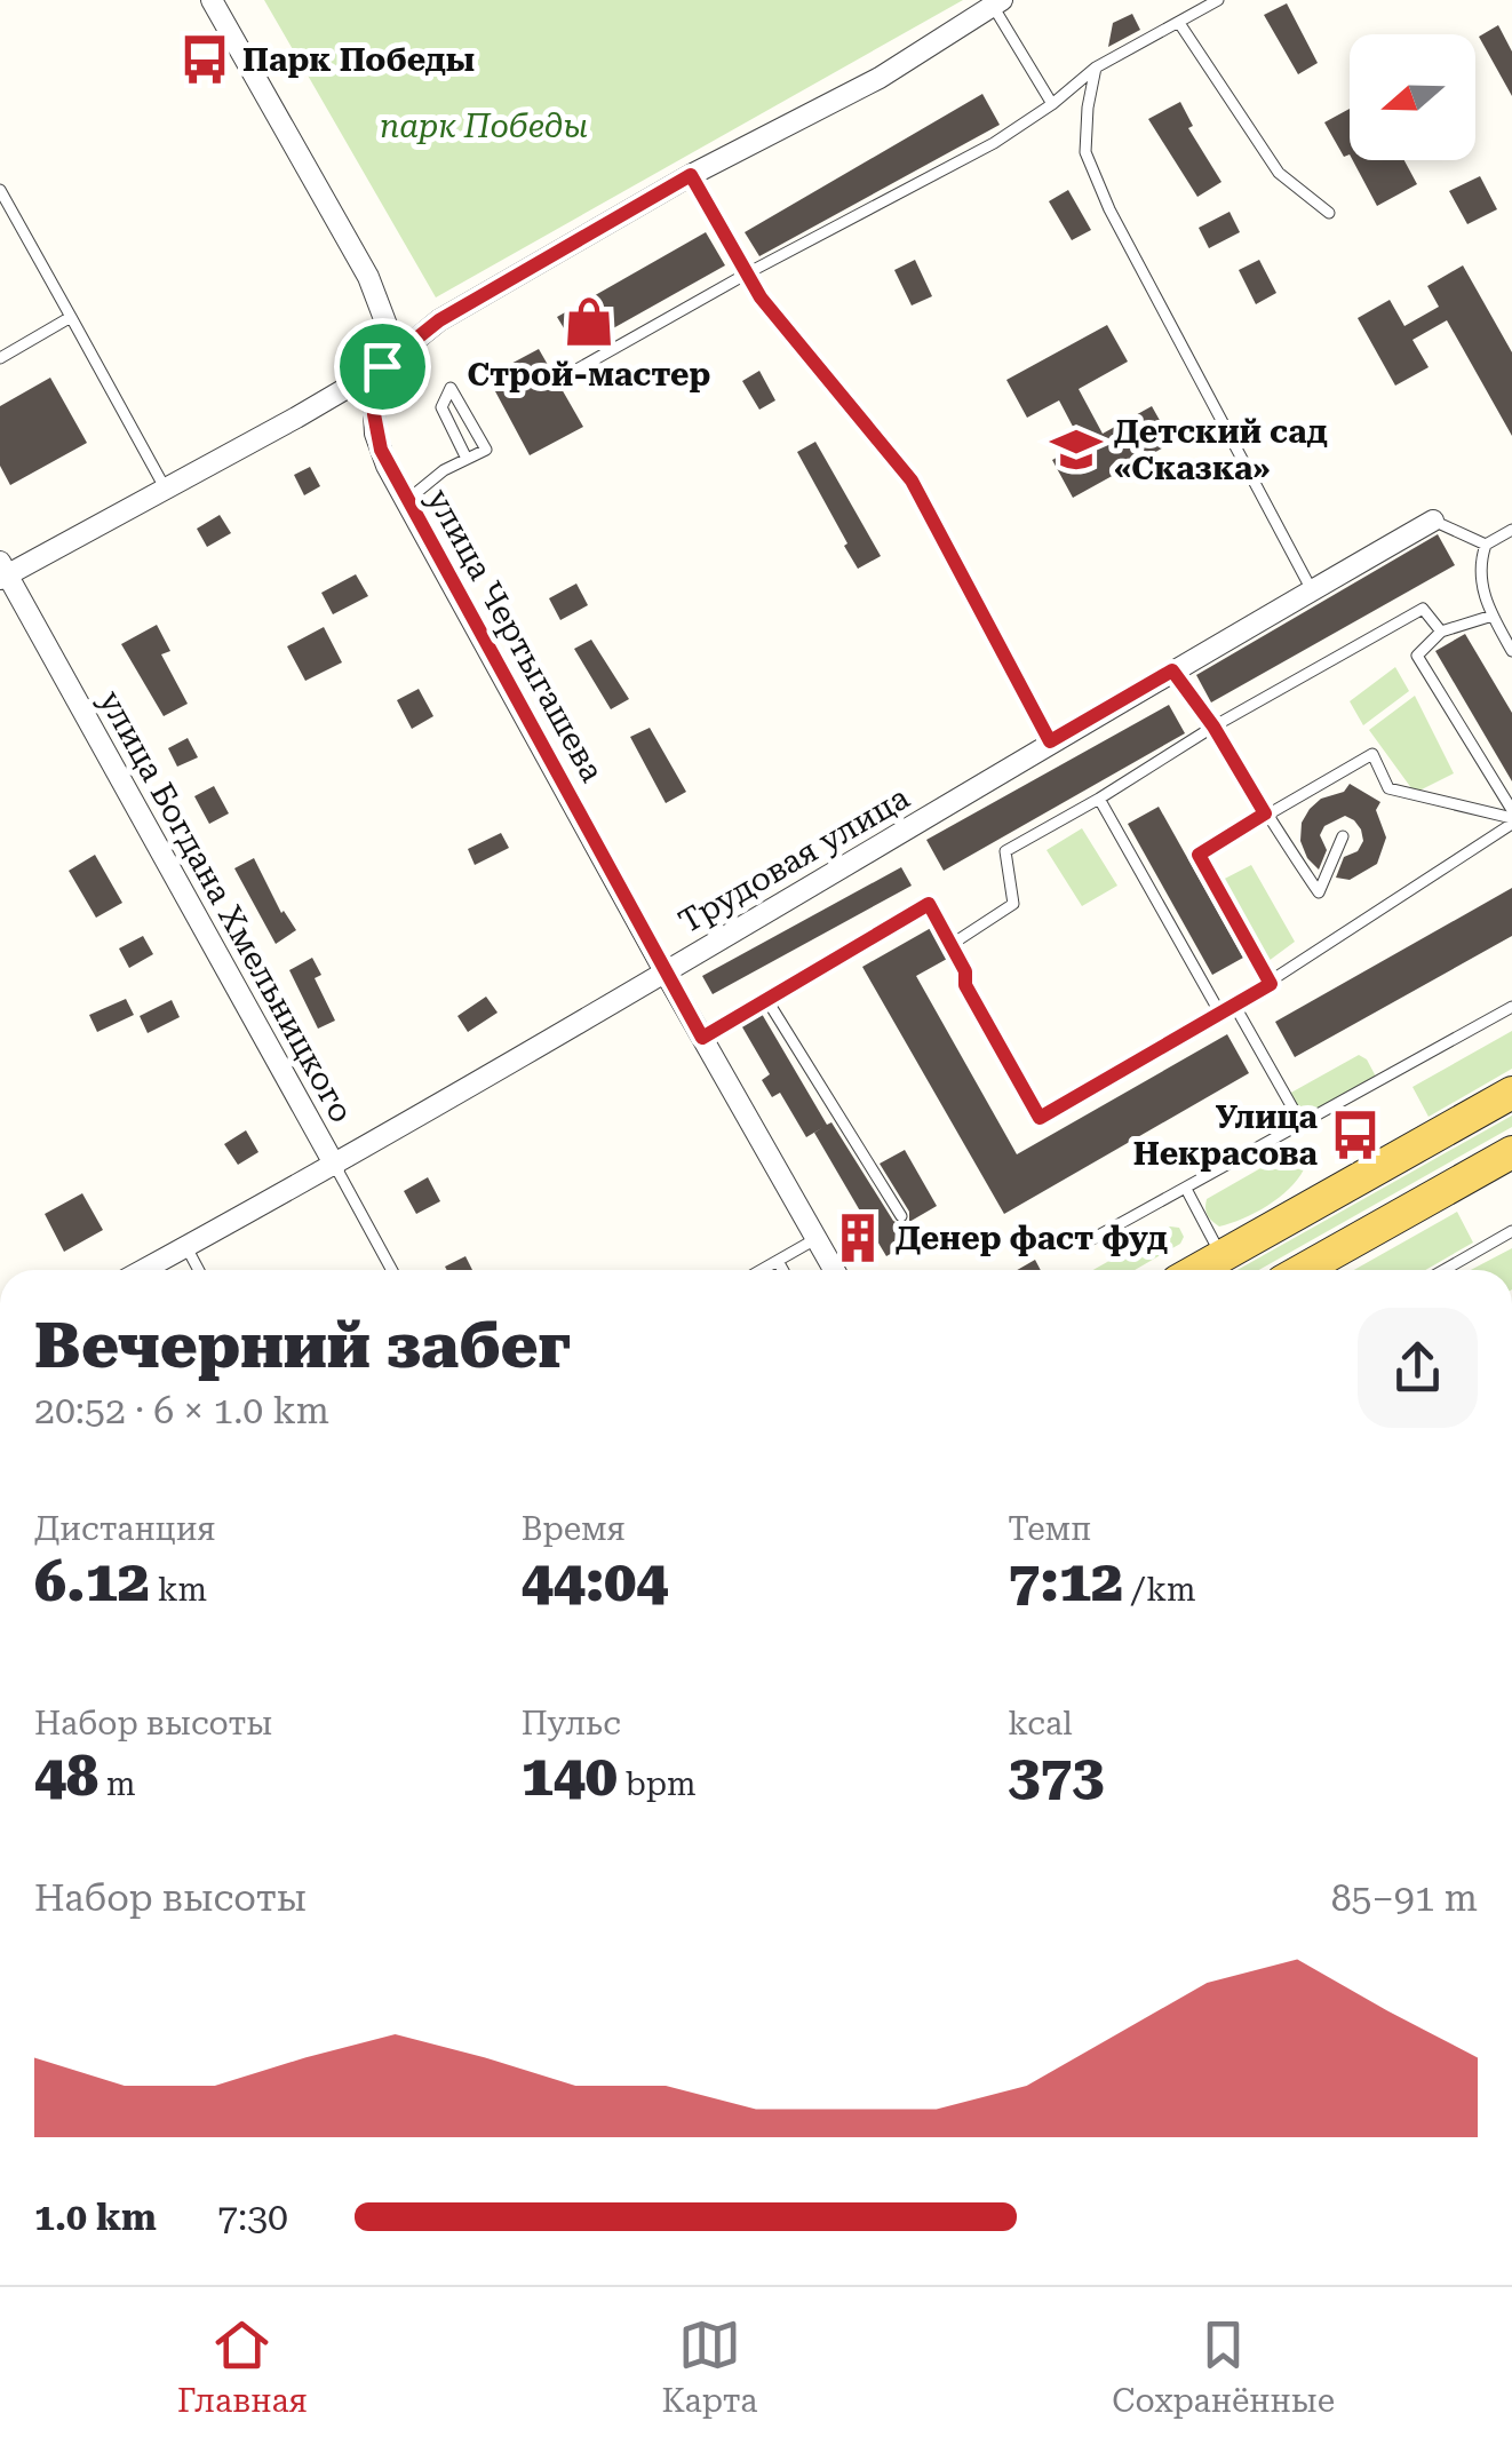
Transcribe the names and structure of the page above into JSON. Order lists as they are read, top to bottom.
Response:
{
  "streets": {
    "street": ["улица Чертыгашева", "Трудовая улица", "улица Богдана Хмельницкого"]
  },
  "crossings": [
    ["улица Чертыгашева", "Трудовая улица"],
    ["Трудовая улица", "улица Богдана Хмельницкого"]
  ],
  "parks": ["парк Победы"],
  "places": {
    "bus stop": ["Парк Победы", "Улица Некрасова"],
    "shop": ["Строй-мастер"],
    "school or university": ["Детский сад «Сказка»"],
    "building": ["Денер фаст фуд"]
  },
  "north": "left",
  "page": {
    "heading": ["Вечерний забег", "20:52 · 6 × 1.0 km"],
    "stats": [
      ["Дистанция", "6.12 km"],
      ["Время", "44:04"],
      ["Темп", "7:12 /km"],
      ["Набор высоты", "48 m"],
      ["Пульс", "140 bpm"],
      ["kcal", "373"]
    ],
    "chart": ["Набор высоты", "85–91 m"],
    "list": [
      {
        "name": "1.0 km",
        "note": "7:30"
      }
    ],
    "tabs": ["Главная", "Карта", "Сохранённые"]
  }
}
